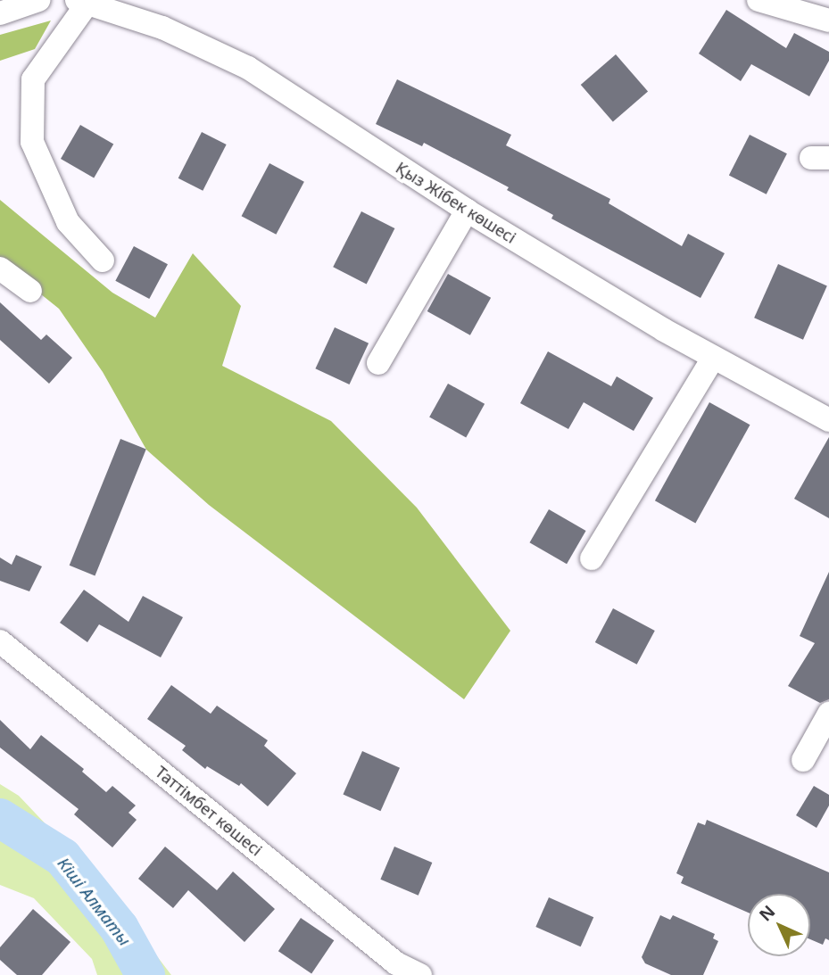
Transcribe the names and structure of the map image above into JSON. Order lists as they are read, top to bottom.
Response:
{
  "streets": {
    "street": ["Қыз Жібек көшесі", "Таттімбет көшесі"]
  },
  "water": ["Кіші Алматы"],
  "north": "top left"
}
